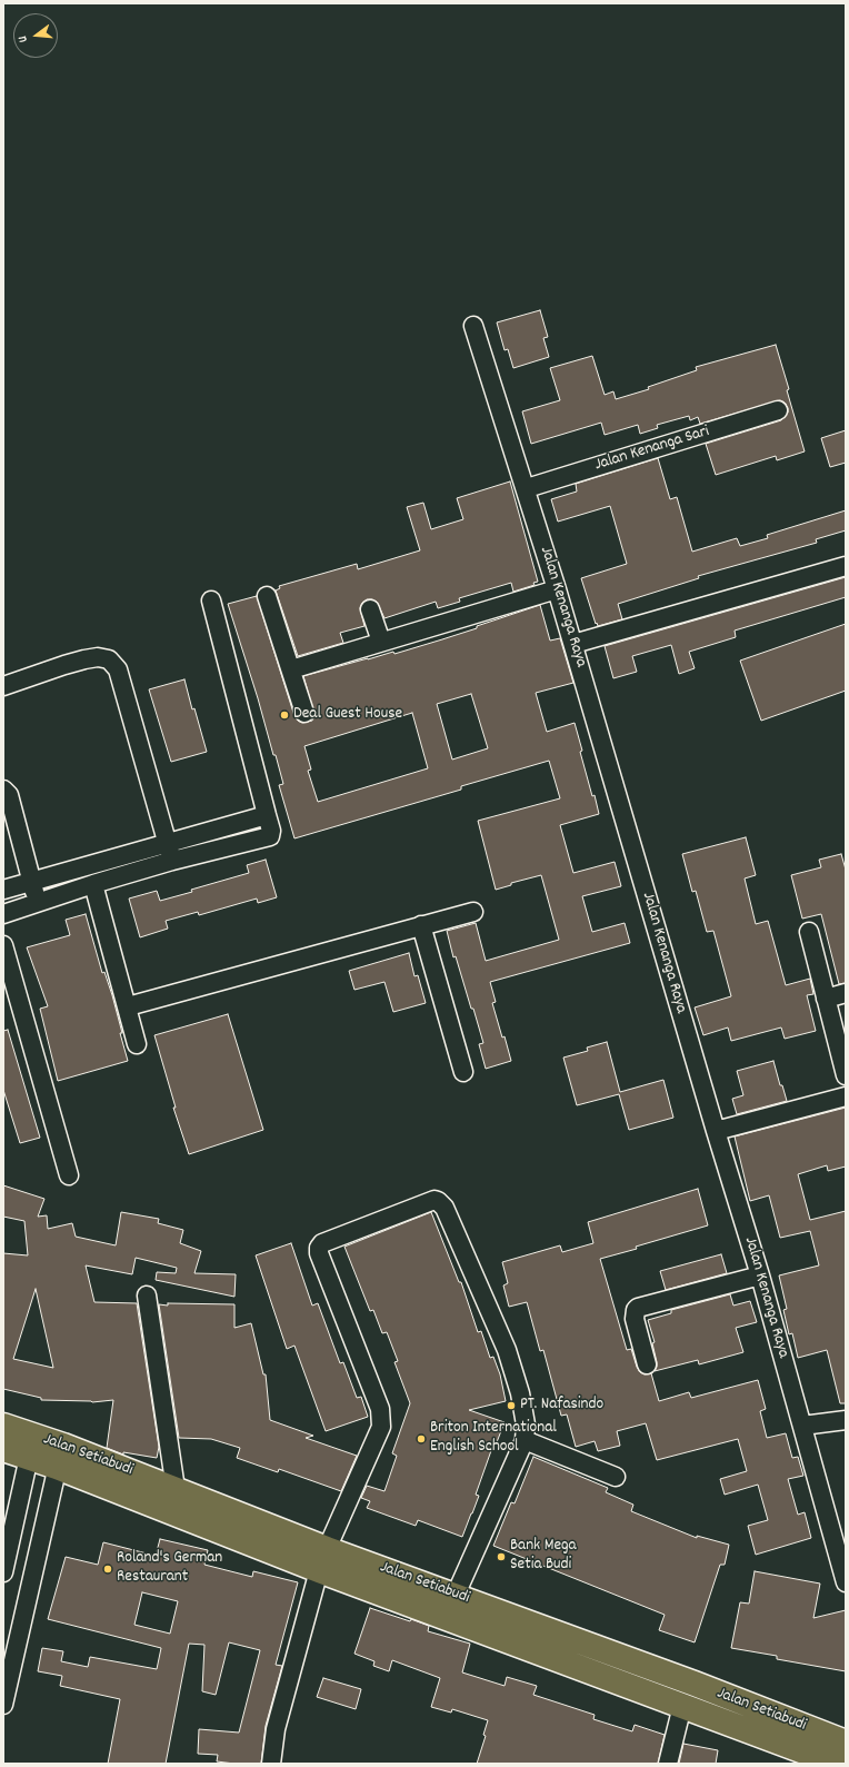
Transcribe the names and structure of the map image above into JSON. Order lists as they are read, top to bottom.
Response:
{
  "streets": {
    "main road": ["Jalan Setiabudi"],
    "street": ["Jalan Kenanga Sari", "Jalan Kenanga Raya"]
  },
  "crossings": [
    ["Jalan Kenanga Sari", "Jalan Kenanga Raya"]
  ],
  "places": [
    "Deal Guest House",
    "PT. Nafasindo",
    "Briton International English School",
    "Bank Mega Setia Budi",
    "Roland's German Restaurant"
  ],
  "north": "left"
}
